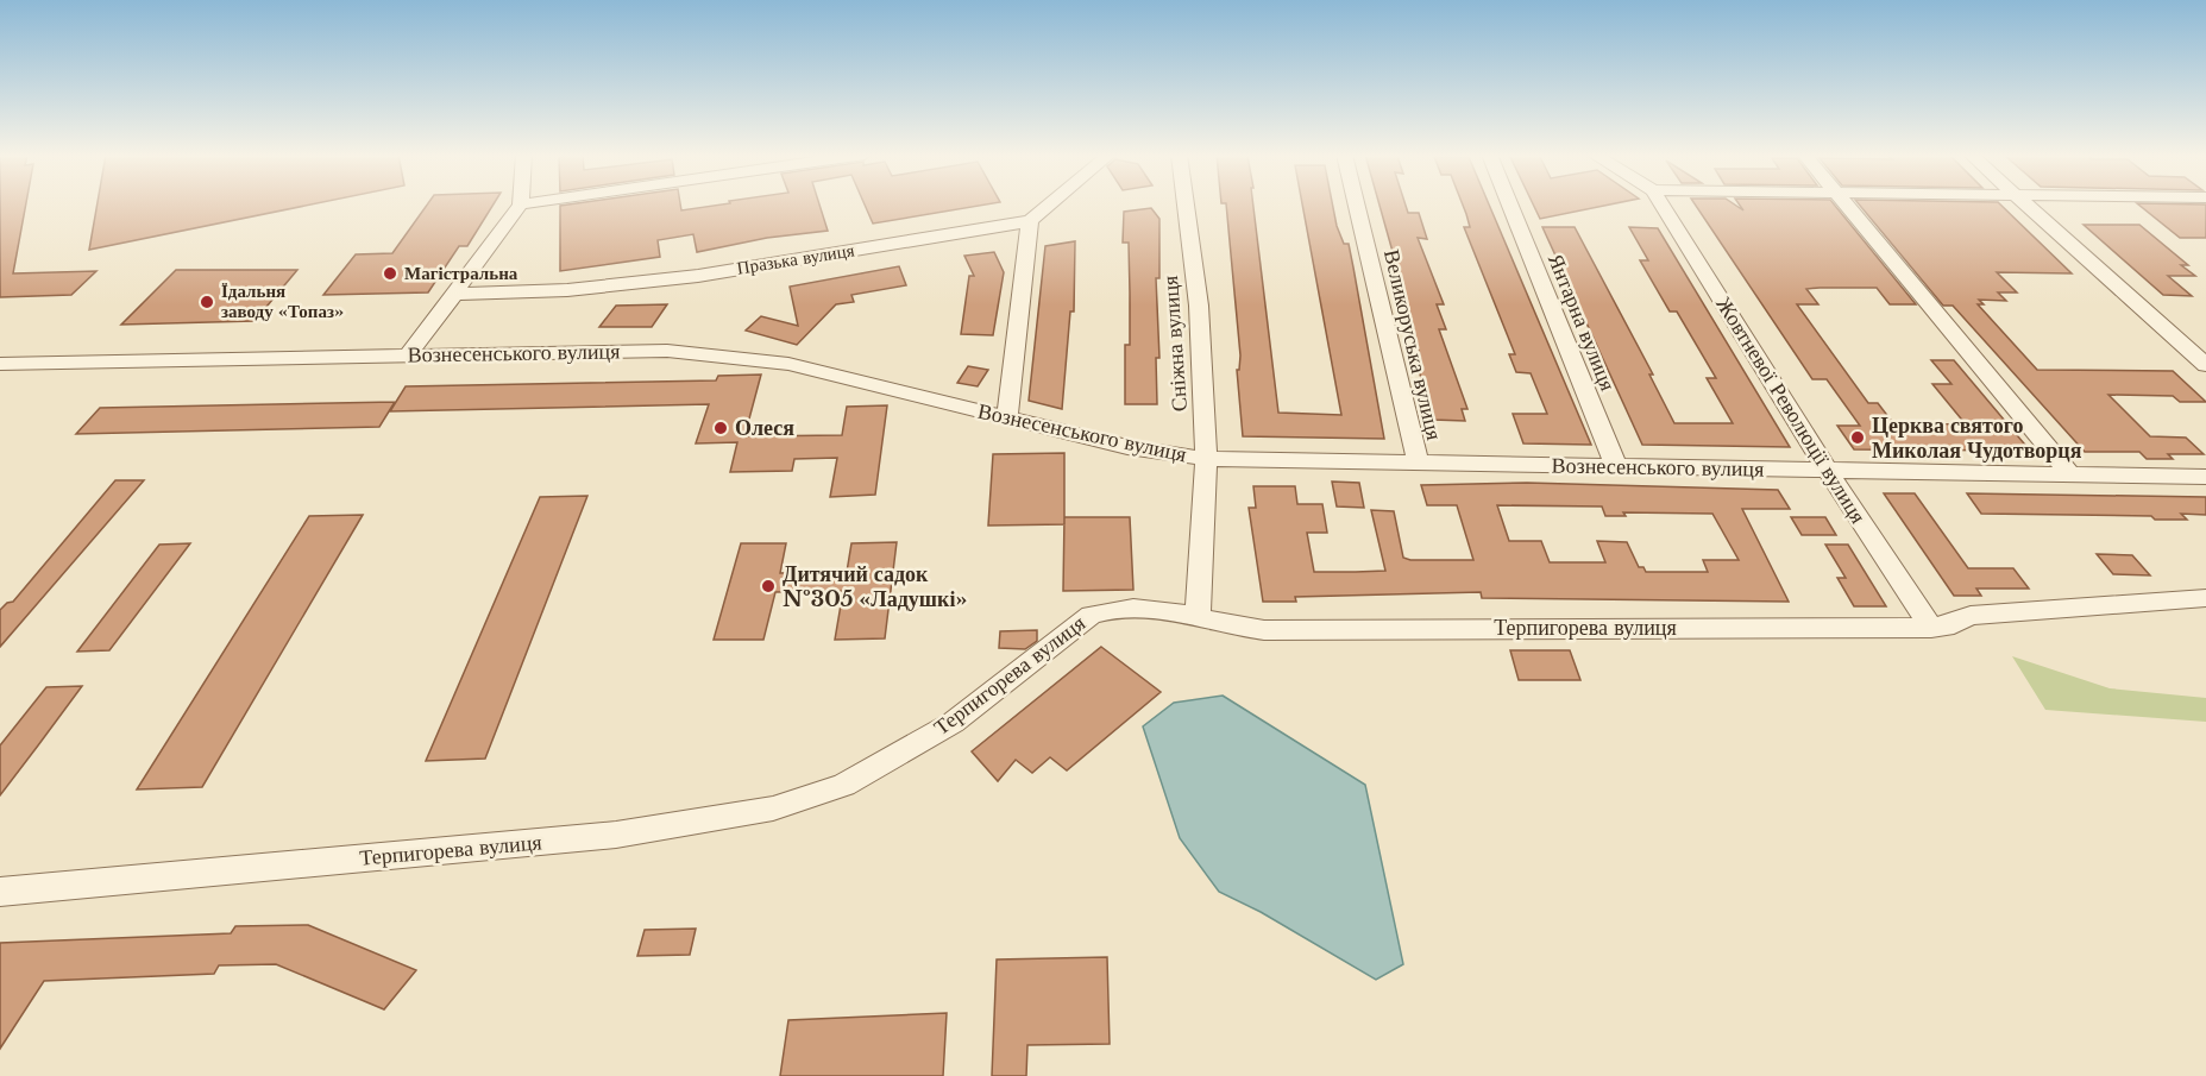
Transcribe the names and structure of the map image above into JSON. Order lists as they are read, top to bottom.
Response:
{
  "streets": {
    "street": [
      "Празька вулиця",
      "Янтарна вулиця",
      "Сніжна вулиця",
      "Великоруська вулиця",
      "Вознесенського вулиця",
      "Жовтневої Революції вулиця",
      "Терпигорева вулиця"
    ]
  },
  "crossings": [
    ["Янтарна вулиця", "Вознесенського вулиця"],
    ["Сніжна вулиця", "Вознесенського вулиця"],
    ["Сніжна вулиця", "Терпигорева вулиця"],
    ["Великоруська вулиця", "Вознесенського вулиця"],
    ["Вознесенського вулиця", "Жовтневої Революції вулиця"],
    ["Жовтневої Революції вулиця", "Терпигорева вулиця"]
  ],
  "places": [
    "Магістральна",
    "Їдальня заводу «Топаз»",
    "Олеся",
    "Церква святого Миколая Чудотворця",
    "Дитячий садок №305 «Ладушкі»"
  ]
}
